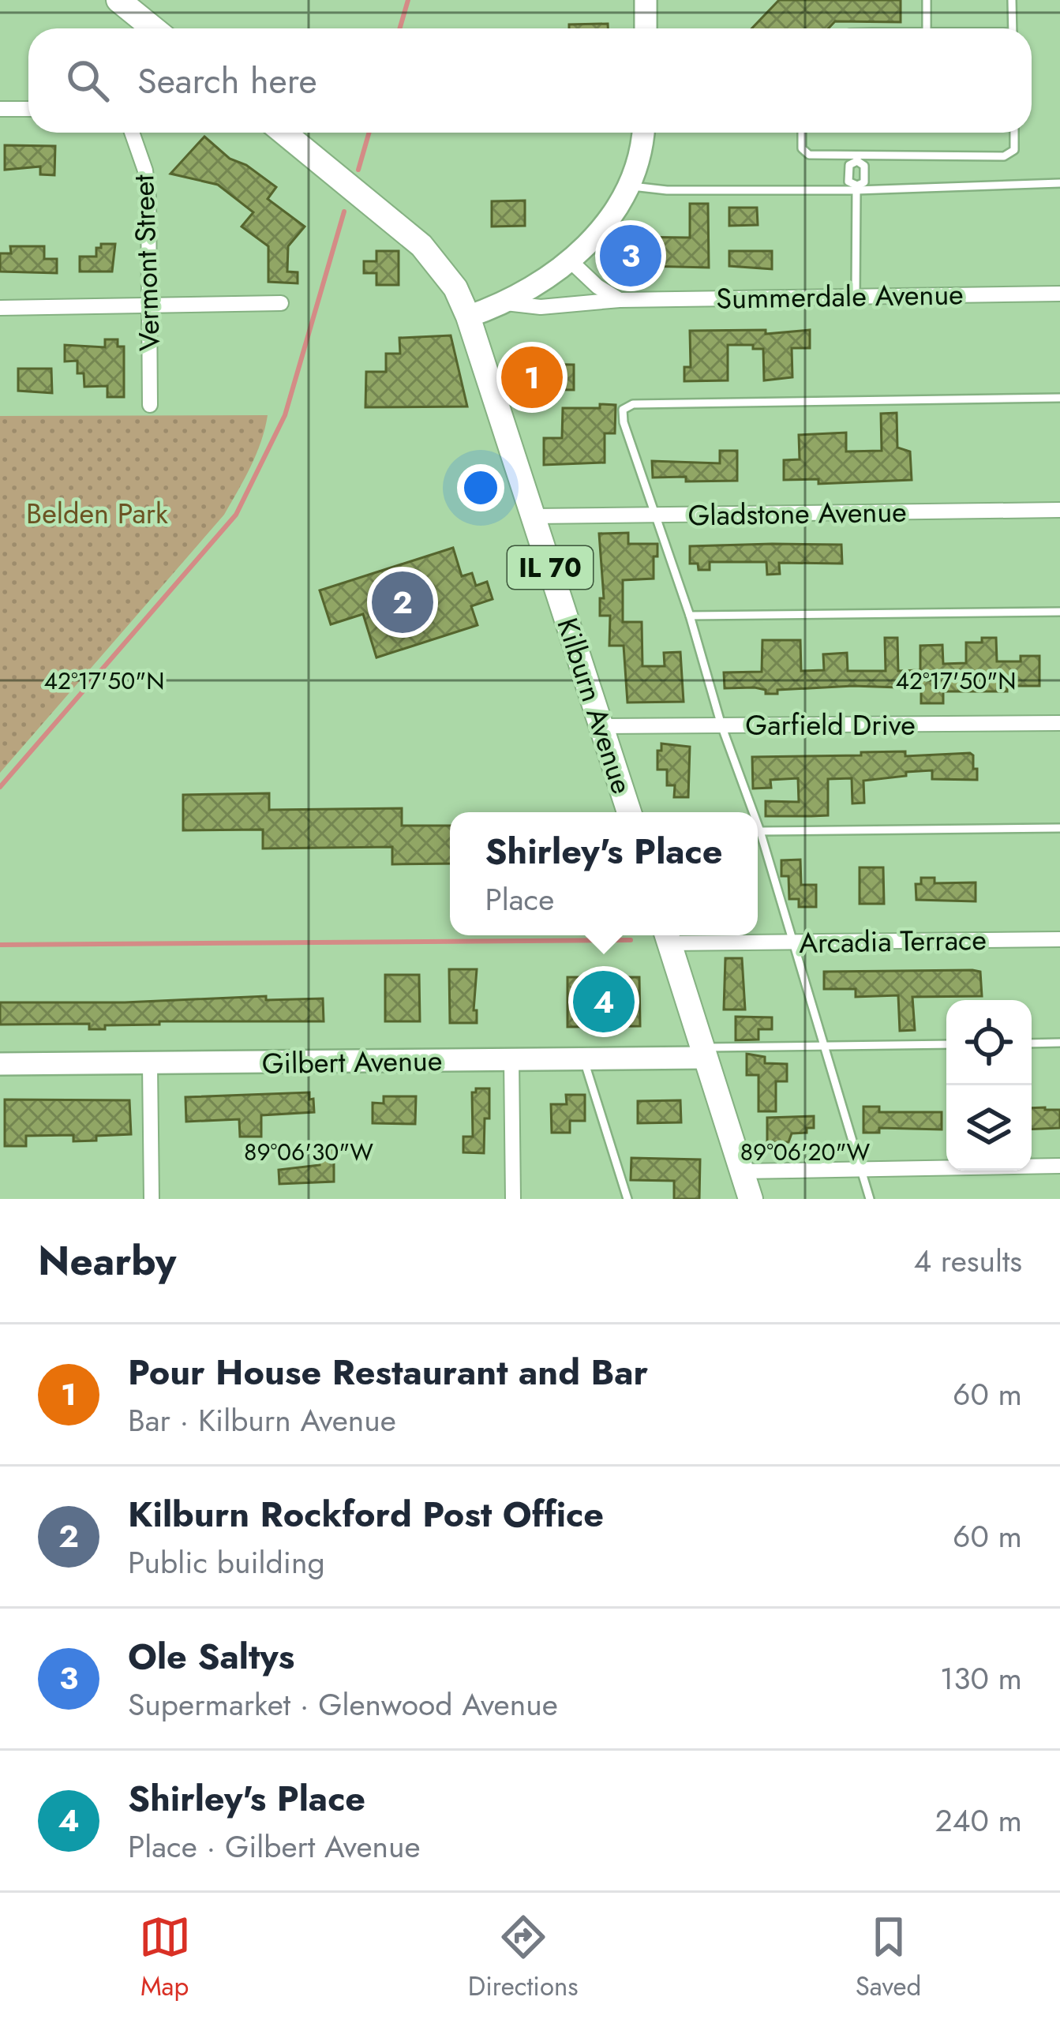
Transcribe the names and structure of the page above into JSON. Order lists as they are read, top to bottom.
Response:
{
  "streets": {
    "main road": ["IL 70", "Kilburn Avenue"],
    "street": [
      "Vermont Street",
      "Summerdale Avenue",
      "Gladstone Avenue",
      "Garfield Drive",
      "Arcadia Terrace",
      "Gilbert Avenue"
    ]
  },
  "crossings": [
    ["Gladstone Avenue", "Kilburn Avenue"],
    ["Kilburn Avenue", "Garfield Drive"]
  ],
  "parks": ["Belden Park"],
  "page": {
    "search": "Search here",
    "pins": [
      "3",
      "1",
      "2",
      "4"
    ],
    "popup": ["Shirley's Place", "Place"],
    "heading": ["Nearby", "4 results"],
    "list": [
      {
        "mark": "1",
        "name": "Pour House Restaurant and Bar",
        "note": "Bar · Kilburn Avenue",
        "value": "60 m"
      },
      {
        "mark": "2",
        "name": "Kilburn Rockford Post Office",
        "note": "Public building",
        "value": "60 m"
      },
      {
        "mark": "3",
        "name": "Ole Saltys",
        "note": "Supermarket · Glenwood Avenue",
        "value": "130 m"
      },
      {
        "mark": "4",
        "name": "Shirley's Place",
        "note": "Place · Gilbert Avenue",
        "value": "240 m"
      }
    ],
    "nav": ["Map", "Directions", "Saved"]
  },
  "coordinates": ["42°17'50\"N", "89°06'30\"W", "89°06'20\"W"]
}
